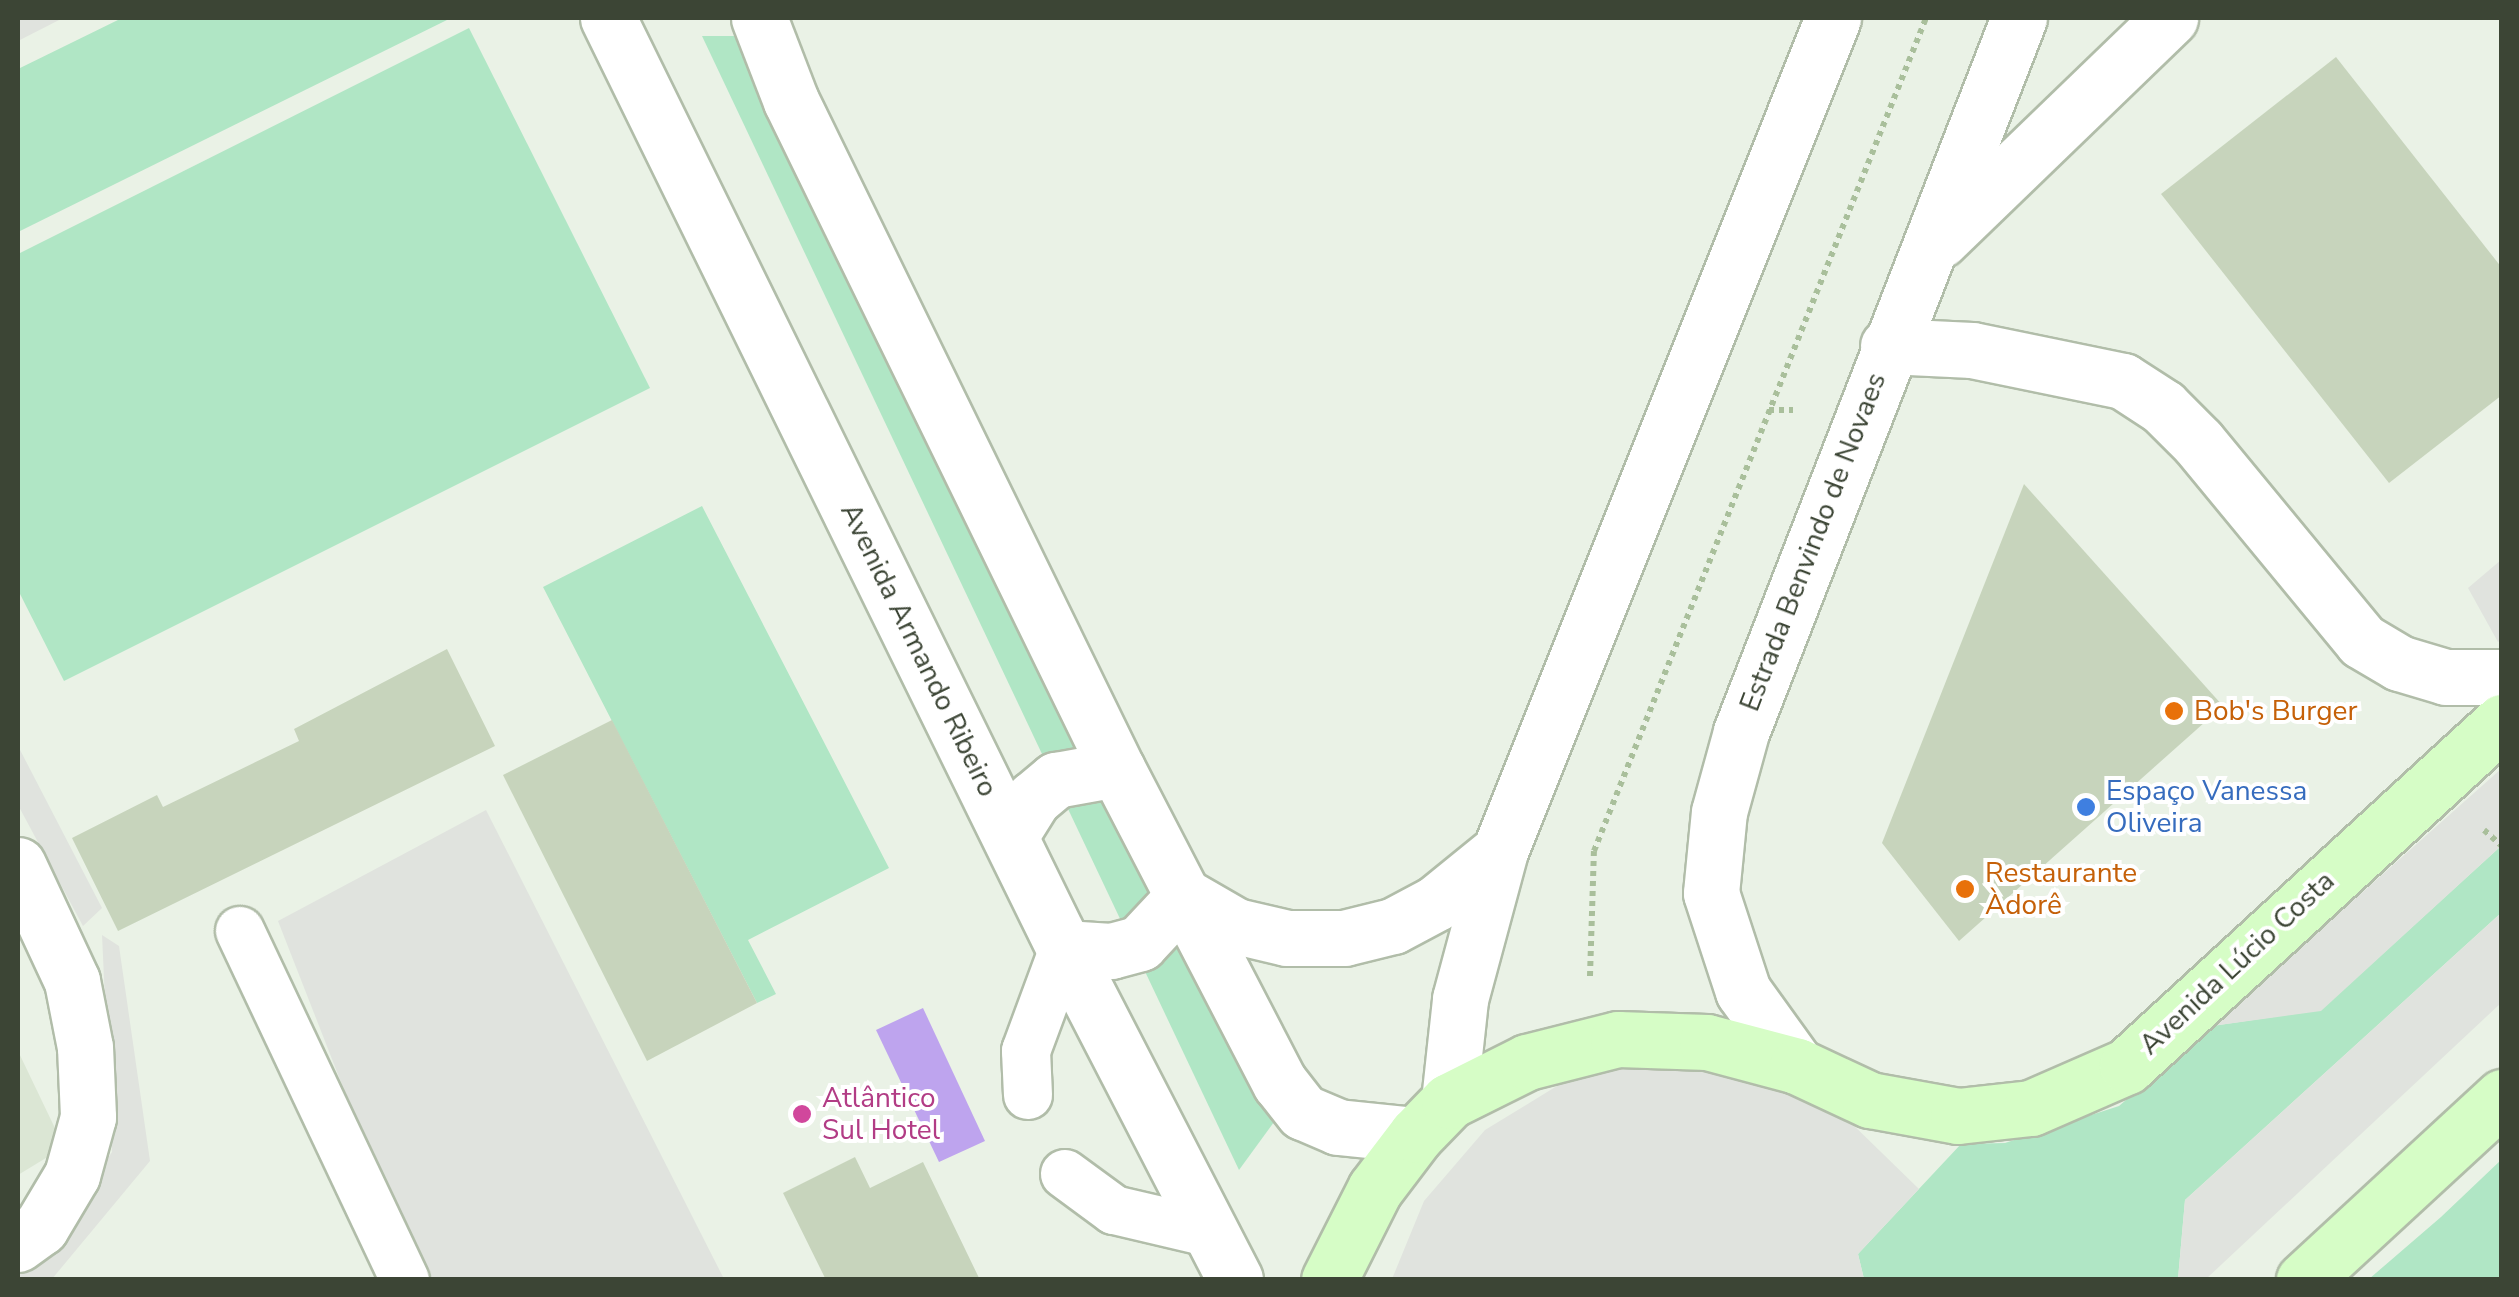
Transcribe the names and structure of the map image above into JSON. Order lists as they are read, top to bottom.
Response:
{
  "streets": {
    "main road": ["Avenida Lúcio Costa"],
    "street": ["Estrada Benvindo de Novaes", "Avenida Armando Ribeiro"]
  },
  "crossings": [
    ["Estrada Benvindo de Novaes", "Avenida Lúcio Costa"]
  ],
  "places": [
    "Bob's Burger",
    "Espaço Vanessa Oliveira",
    "Restaurante Àdorê",
    "Atlântico Sul Hotel"
  ]
}
